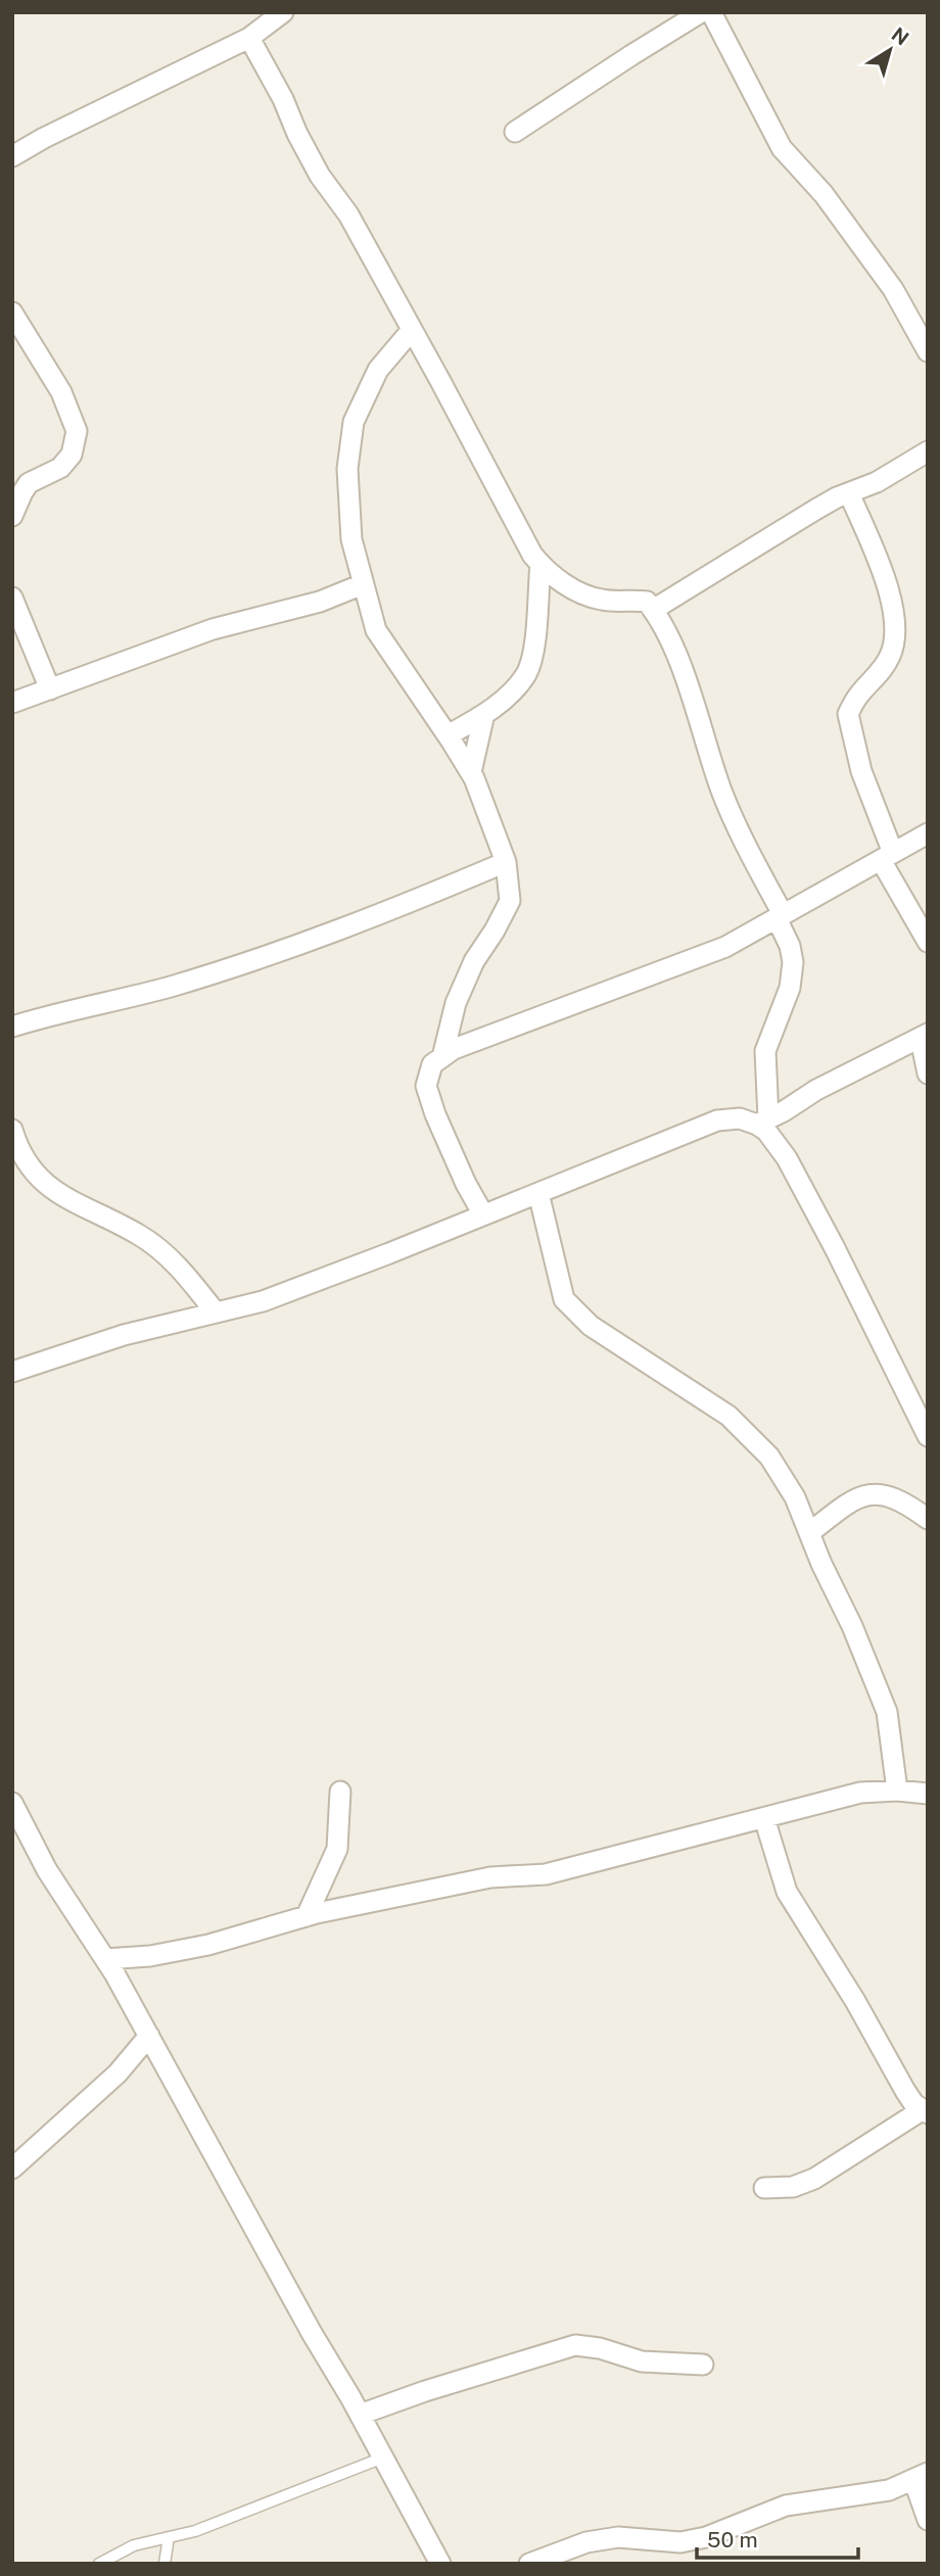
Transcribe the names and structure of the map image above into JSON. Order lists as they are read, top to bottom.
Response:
{
  "scale_bar": "50 m",
  "north": "top right"
}
